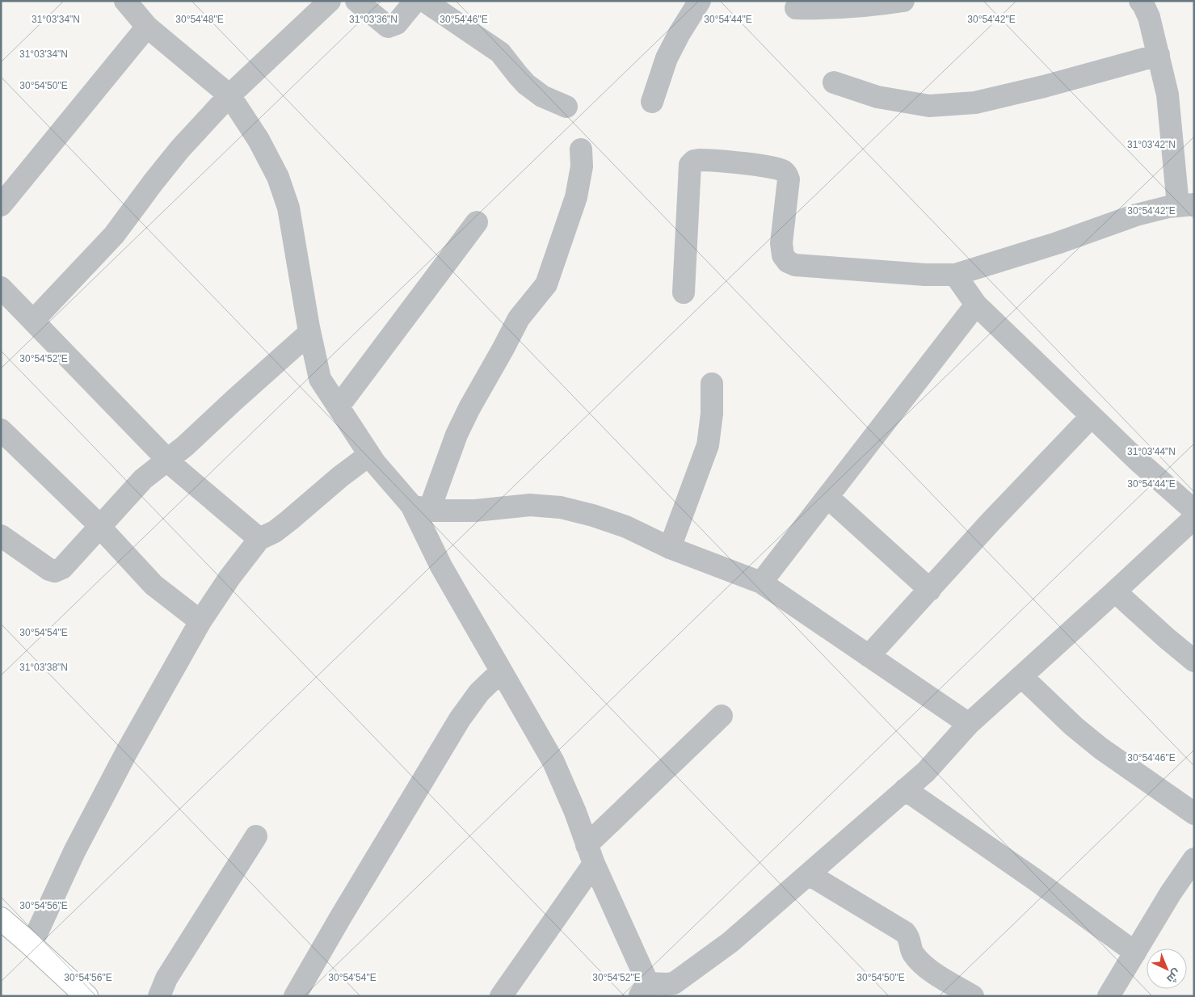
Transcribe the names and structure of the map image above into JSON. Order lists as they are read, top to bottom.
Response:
{
  "north": "bottom right",
  "coordinates": [
    "31°03'34\"N",
    "31°03'36\"N",
    "30°54'48\"E",
    "30°54'46\"E",
    "30°54'44\"E",
    "30°54'42\"E",
    "30°54'50\"E",
    "31°03'42\"N",
    "30°54'52\"E",
    "31°03'44\"N",
    "30°54'54\"E",
    "31°03'38\"N",
    "30°54'56\"E"
  ]
}
